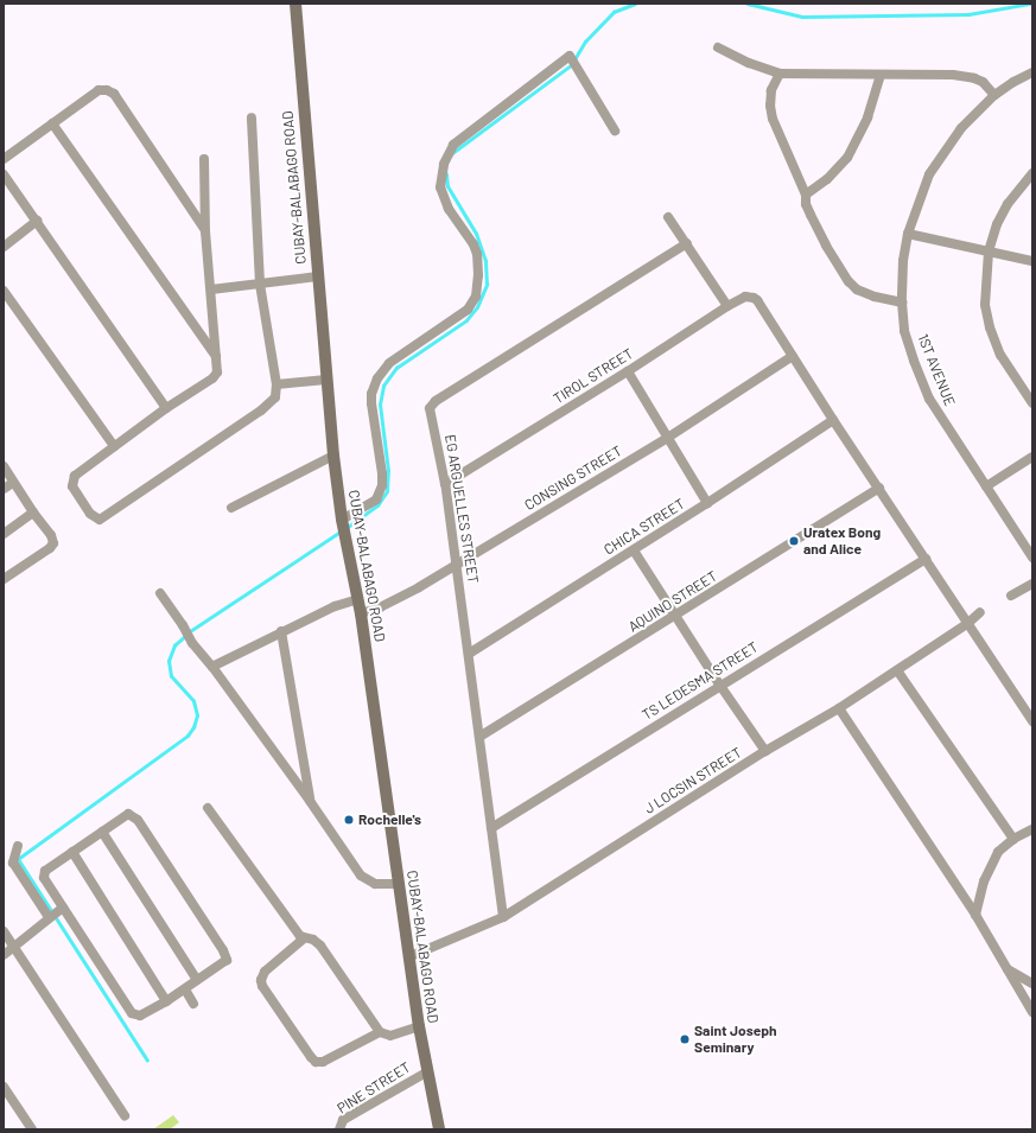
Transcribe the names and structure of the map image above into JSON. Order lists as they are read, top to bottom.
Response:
{
  "streets": {
    "main road": ["CUBAY-BALABAGO ROAD"],
    "street": [
      "1ST AVENUE",
      "TIROL STREET",
      "CONSING STREET",
      "EG ARGUELLES STREET",
      "CHICA STREET",
      "AQUINO STREET",
      "TS LEDESMA STREET",
      "J LOCSIN STREET",
      "PINE STREET"
    ]
  },
  "crossings": [
    ["CUBAY-BALABAGO ROAD", "CONSING STREET"],
    ["CUBAY-BALABAGO ROAD", "J LOCSIN STREET"],
    ["CUBAY-BALABAGO ROAD", "PINE STREET"],
    ["TIROL STREET", "CONSING STREET"],
    ["TIROL STREET", "EG ARGUELLES STREET"],
    ["CONSING STREET", "EG ARGUELLES STREET"],
    ["EG ARGUELLES STREET", "CHICA STREET"],
    ["EG ARGUELLES STREET", "AQUINO STREET"],
    ["EG ARGUELLES STREET", "TS LEDESMA STREET"],
    ["EG ARGUELLES STREET", "J LOCSIN STREET"]
  ],
  "places": ["Uratex Bong and Alice", "Rochelle's", "Saint Joseph Seminary"]
}
